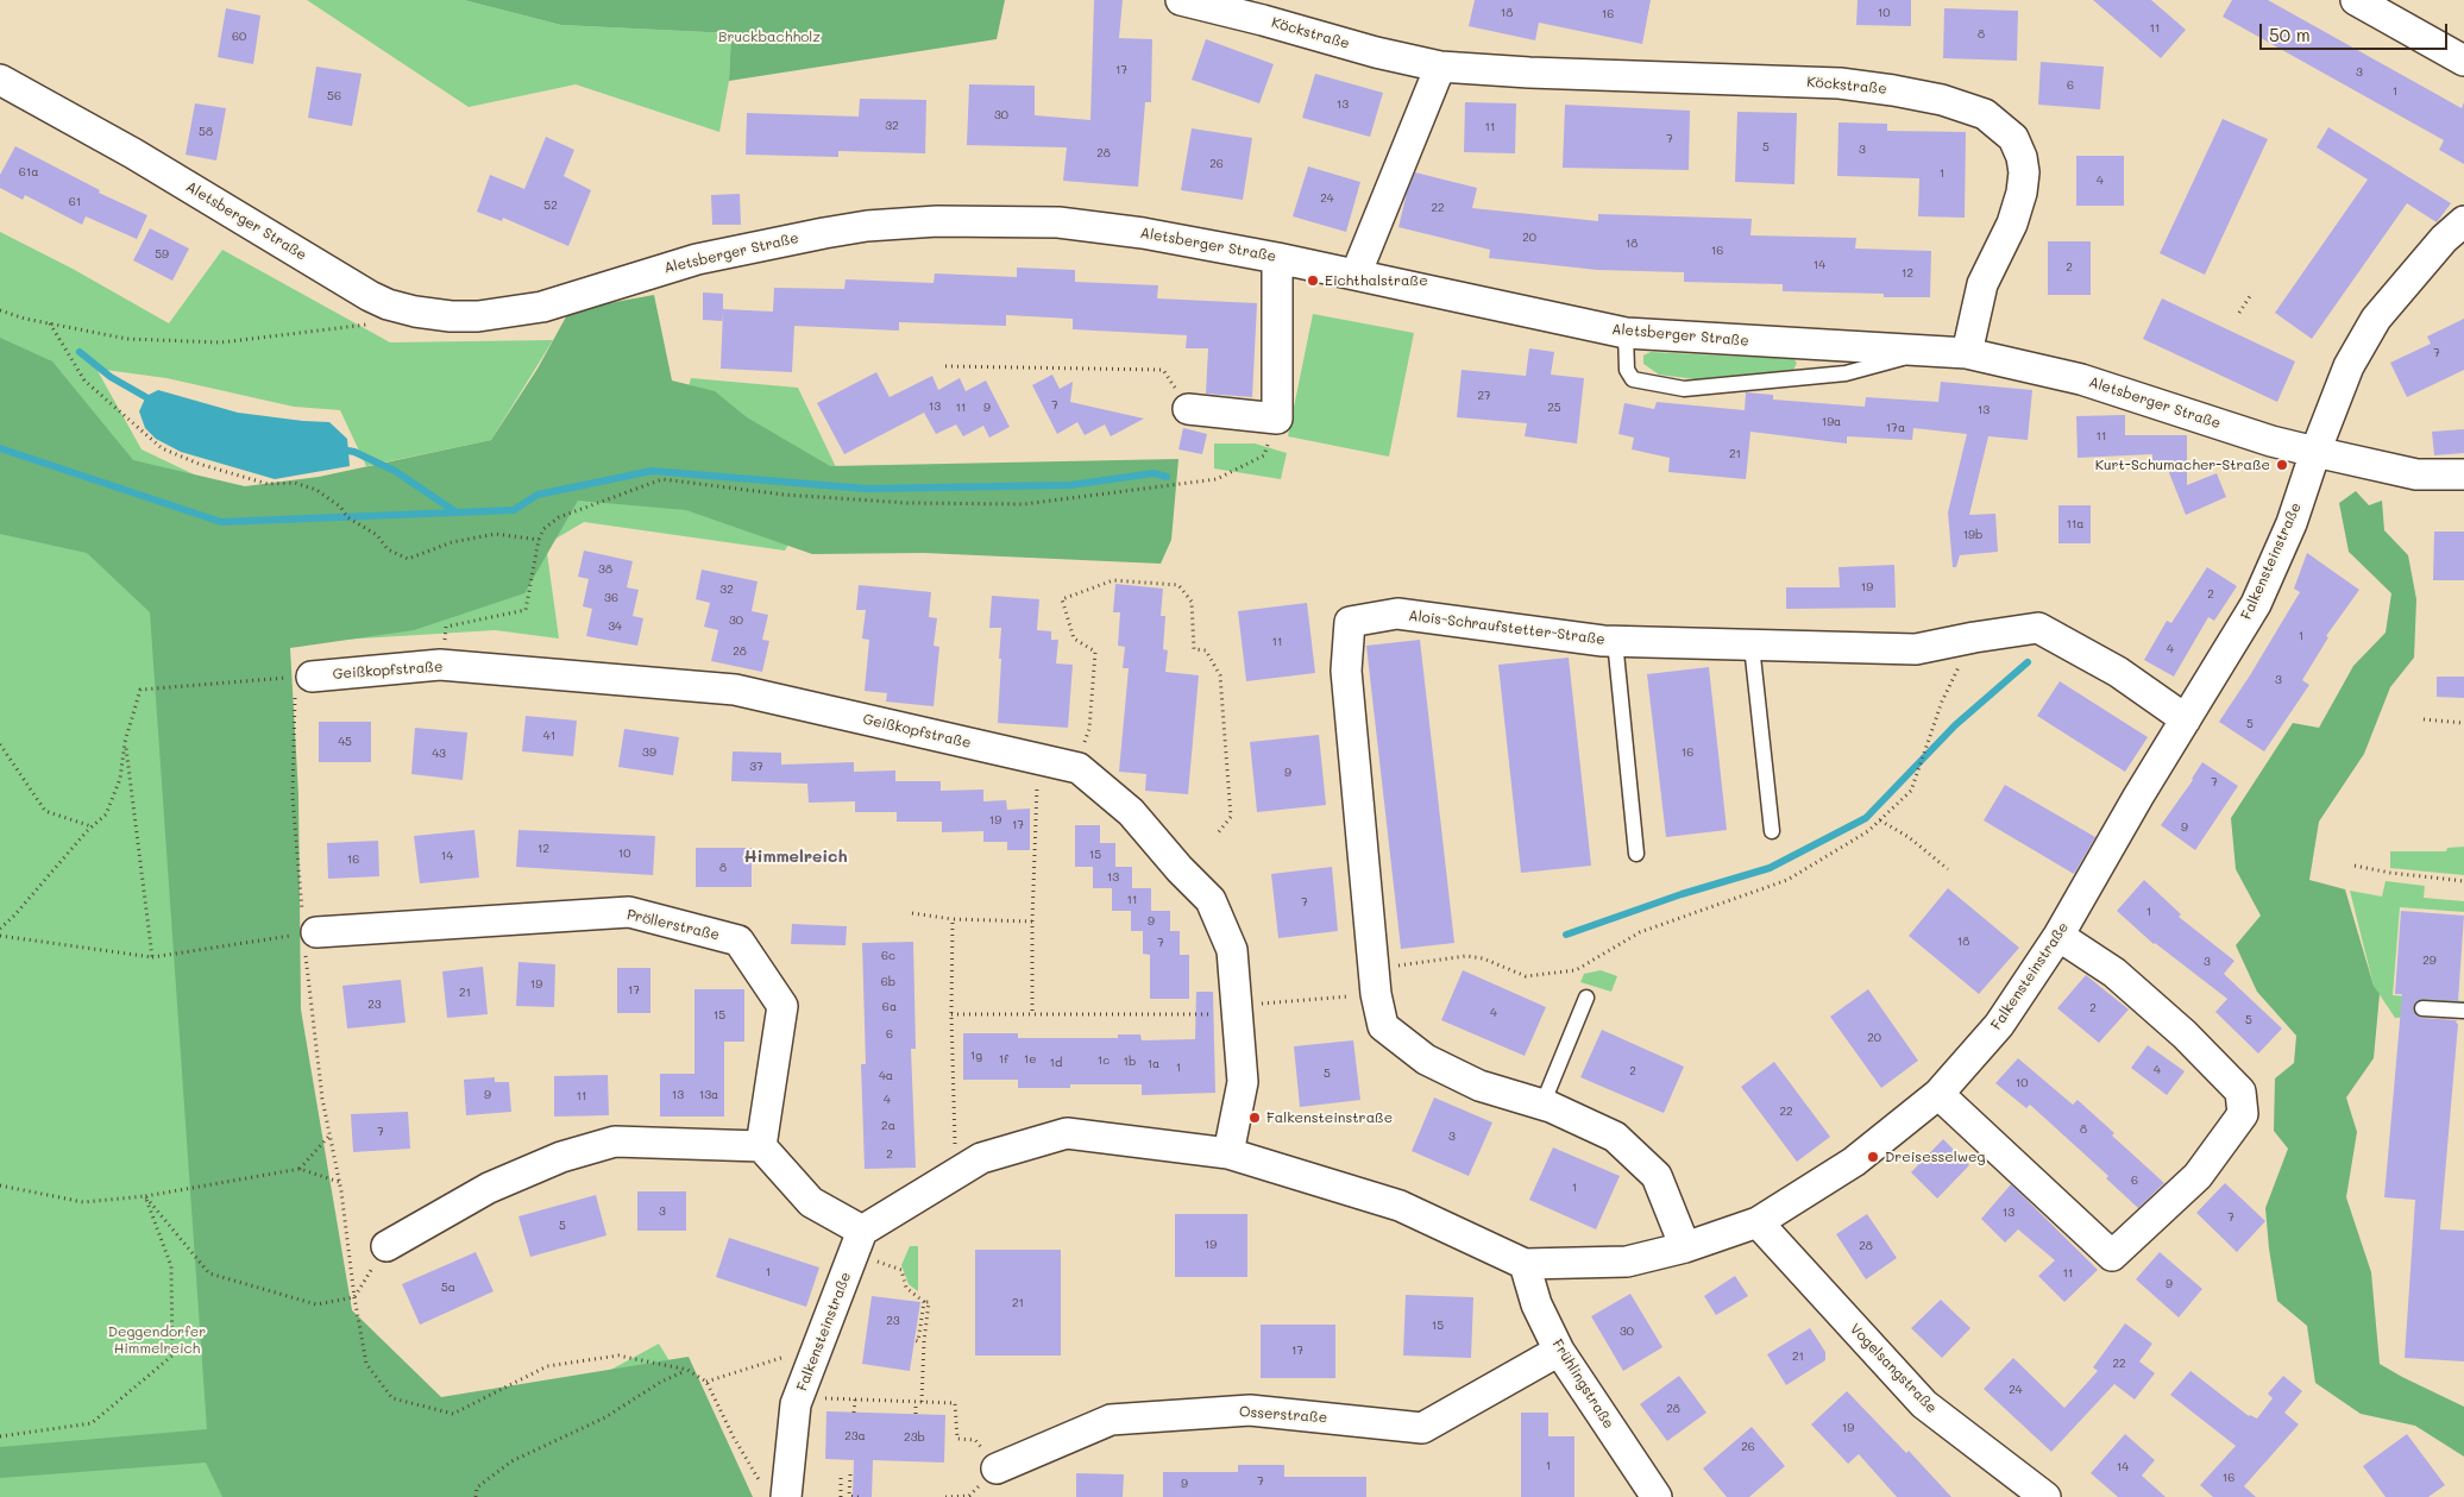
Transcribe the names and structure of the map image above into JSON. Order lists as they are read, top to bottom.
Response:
{
  "streets": {
    "street": [
      "Köckstraße",
      "Aletsberger Straße",
      "Falkensteinstraße",
      "Alois-Schraufstetter-Straße",
      "Geißkopfstraße",
      "Pröllerstraße",
      "Vogelsangstraße",
      "Frühlingstraße",
      "Osserstraße"
    ]
  },
  "crossings": [
    ["Köckstraße", "Aletsberger Straße"],
    ["Aletsberger Straße", "Falkensteinstraße"],
    ["Falkensteinstraße", "Alois-Schraufstetter-Straße"],
    ["Falkensteinstraße", "Geißkopfstraße"],
    ["Falkensteinstraße", "Vogelsangstraße"],
    ["Falkensteinstraße", "Frühlingstraße"],
    ["Frühlingstraße", "Osserstraße"]
  ],
  "districts": ["Himmelreich"],
  "parks": ["Bruckbachholz", "Deggendorfer Himmelreich"],
  "places": [
    "Eichthalstraße",
    "Kurt-Schumacher-Straße",
    "Falkensteinstraße",
    "Dreisesselweg"
  ],
  "house_numbers": [
    "18",
    "10",
    "16",
    "11",
    "8",
    "60",
    "17",
    "3",
    "6",
    "1",
    "56",
    "13",
    "30",
    "32",
    "11",
    "58",
    "7",
    "5",
    "3",
    "28",
    "26",
    "61a",
    "1",
    "4",
    "24",
    "61",
    "52",
    "22",
    "20",
    "18",
    "16",
    "59",
    "14",
    "2",
    "12",
    "7",
    "27",
    "7",
    "13",
    "11",
    "9",
    "25",
    "13",
    "19a",
    "17a",
    "11",
    "21",
    "11a",
    "19b",
    "38",
    "19",
    "32",
    "2",
    "36",
    "30",
    "34",
    "1",
    "11",
    "4",
    "28",
    "3",
    "5",
    "41",
    "45",
    "39",
    "16",
    "43",
    "37",
    "9",
    "7",
    "19",
    "17",
    "9",
    "12",
    "10",
    "15",
    "14",
    "16",
    "8",
    "13",
    "11",
    "7",
    "1",
    "9",
    "18",
    "7",
    "6c",
    "29",
    "3",
    "6b",
    "19",
    "17",
    "21",
    "23",
    "6a",
    "2",
    "4",
    "15",
    "5",
    "6",
    "20",
    "1g",
    "1f",
    "1e",
    "1c",
    "1b",
    "1d",
    "1a",
    "1",
    "4",
    "2",
    "5",
    "4a",
    "10",
    "9",
    "13",
    "13a",
    "11",
    "4",
    "22",
    "2a",
    "8",
    "7",
    "3",
    "2",
    "6",
    "1",
    "3",
    "13",
    "7",
    "5",
    "19",
    "28",
    "1",
    "11",
    "9",
    "5a",
    "21",
    "23",
    "15",
    "30",
    "17",
    "21",
    "22",
    "24",
    "28",
    "19",
    "23a",
    "23b",
    "26",
    "1",
    "14",
    "16",
    "7",
    "9"
  ],
  "scale_bar": "50 m"
}
